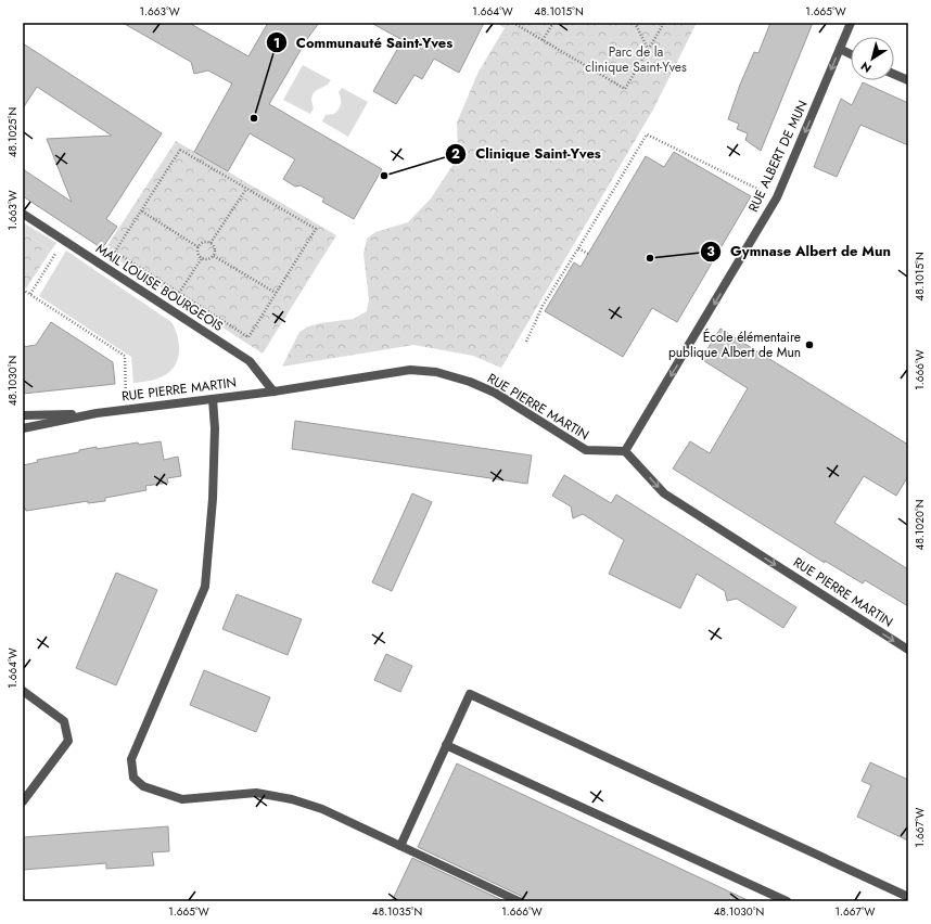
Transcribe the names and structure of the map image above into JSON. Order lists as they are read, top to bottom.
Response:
{
  "streets": {
    "street": ["RUE ALBERT DE MUN", "MAIL LOUISE BOURGEOIS", "RUE PIERRE MARTIN"]
  },
  "crossings": [
    ["RUE ALBERT DE MUN", "RUE PIERRE MARTIN"],
    ["MAIL LOUISE BOURGEOIS", "RUE PIERRE MARTIN"]
  ],
  "one_way": ["RUE ALBERT DE MUN"],
  "parks": ["Parc de la clinique Saint-Yves"],
  "places": [
    "Communauté Saint-Yves",
    "Clinique Saint-Yves",
    "Gymnase Albert de Mun",
    "École élémentaire publique Albert de Mun"
  ],
  "north": "bottom left",
  "coordinates": [
    "1.663°W",
    "1.664°W",
    "48.1015°N",
    "1.665°W",
    "48.1025°N",
    "1.666°W",
    "48.1030°N",
    "48.1020°N",
    "1.667°W",
    "48.1035°N"
  ]
}
